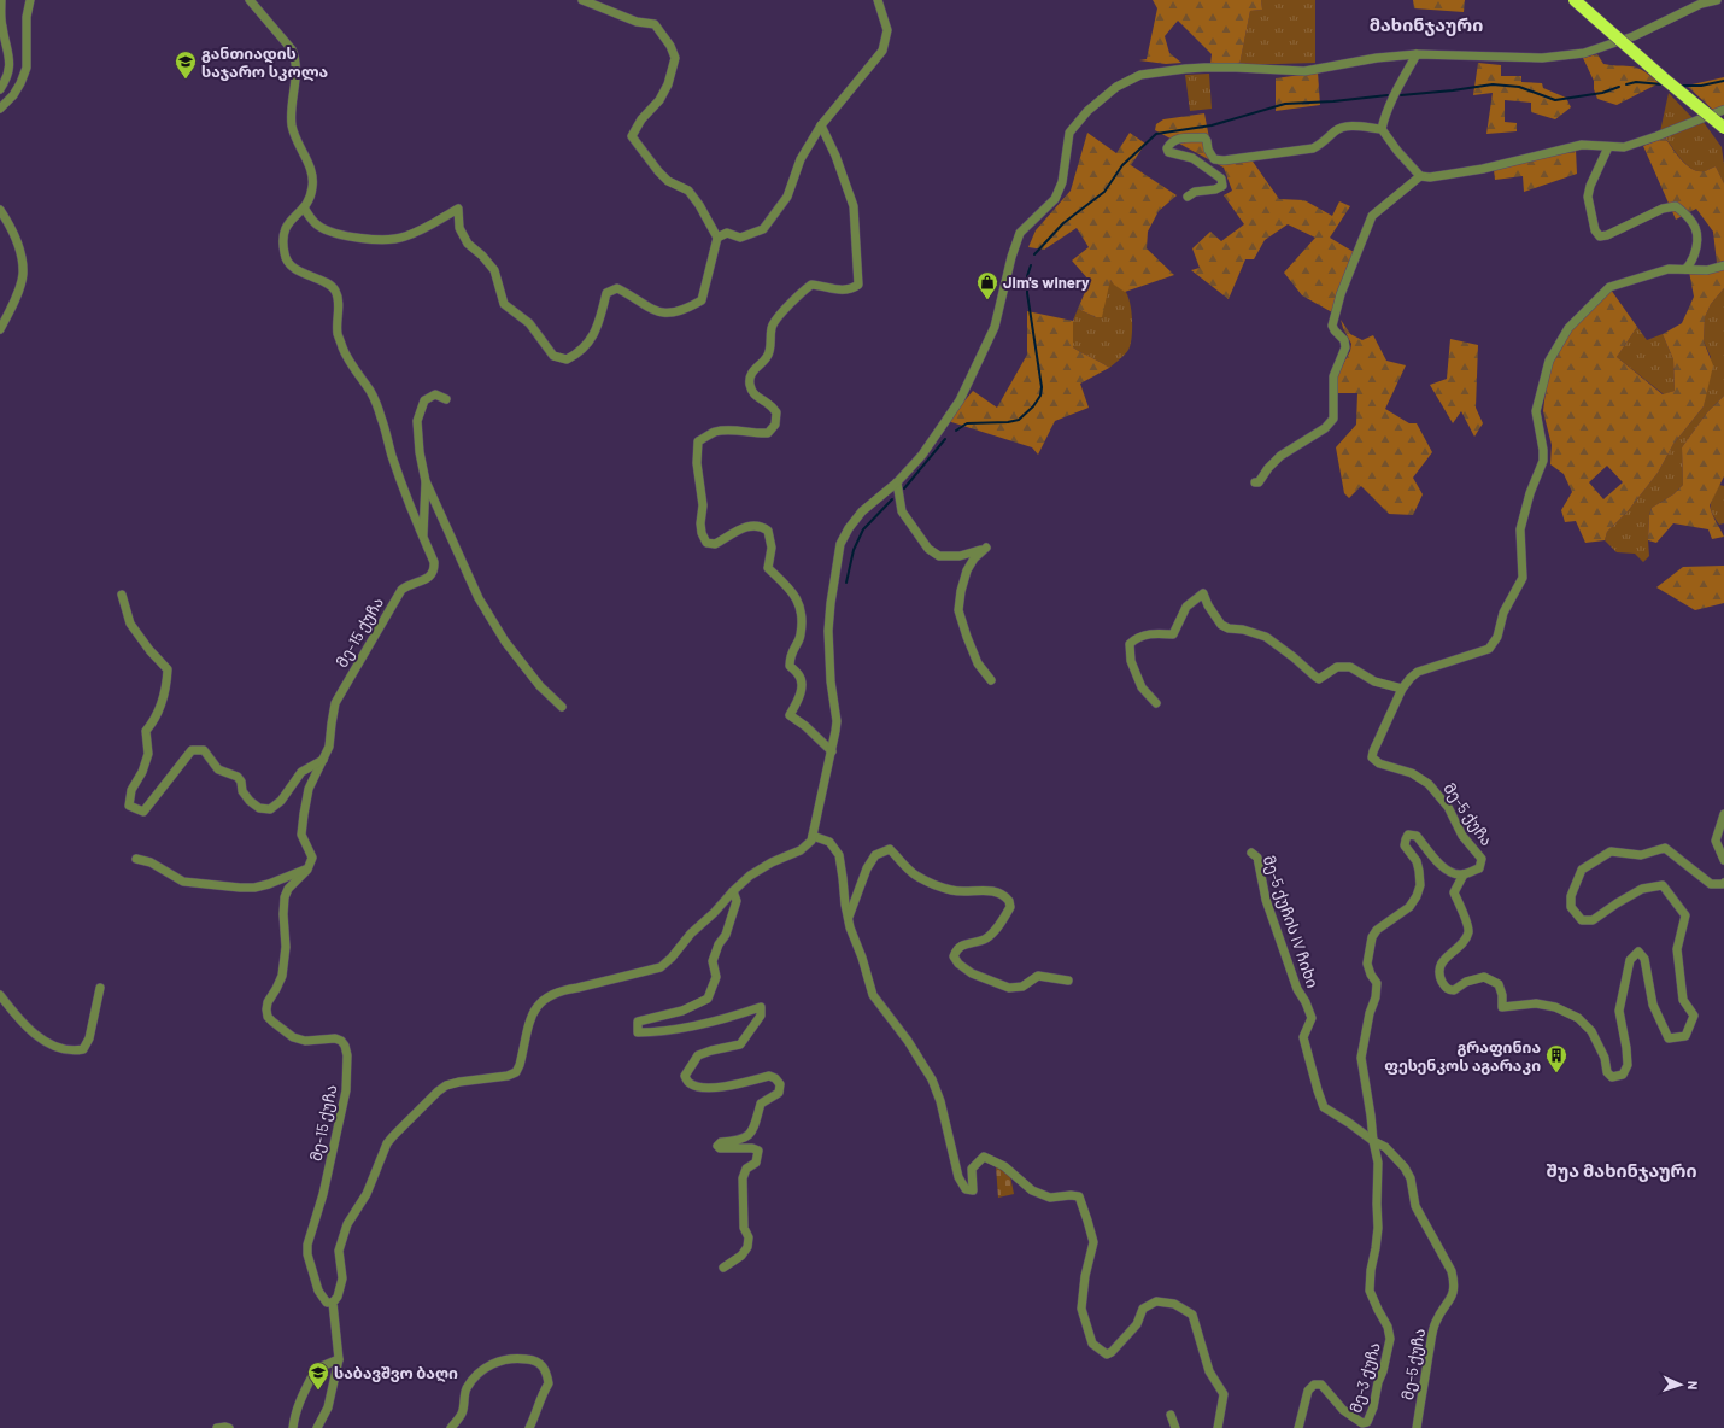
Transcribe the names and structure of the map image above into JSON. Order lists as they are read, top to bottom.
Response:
{
  "streets": {
    "street": [
      "მე-15 ქუჩა",
      "მე-5 ქუჩა",
      "მე-5 ქუჩის IV ჩიხი",
      "მე-3 ქუჩა"
    ]
  },
  "crossings": [
    ["მე-5 ქუჩა", "მე-5 ქუჩის IV ჩიხი"],
    ["მე-5 ქუჩა", "მე-3 ქუჩა"],
    ["მე-5 ქუჩის IV ჩიხი", "მე-3 ქუჩა"]
  ],
  "districts": ["მახინჯაური", "შუა მახინჯაური"],
  "places": {
    "school or university": ["განთიადის საჯარო სკოლა", "საბავშვო ბაღი"],
    "shop": ["Jim's winery"],
    "building": ["გრაფინია ფესენკოს აგარაკი"]
  },
  "north": "right"
}
